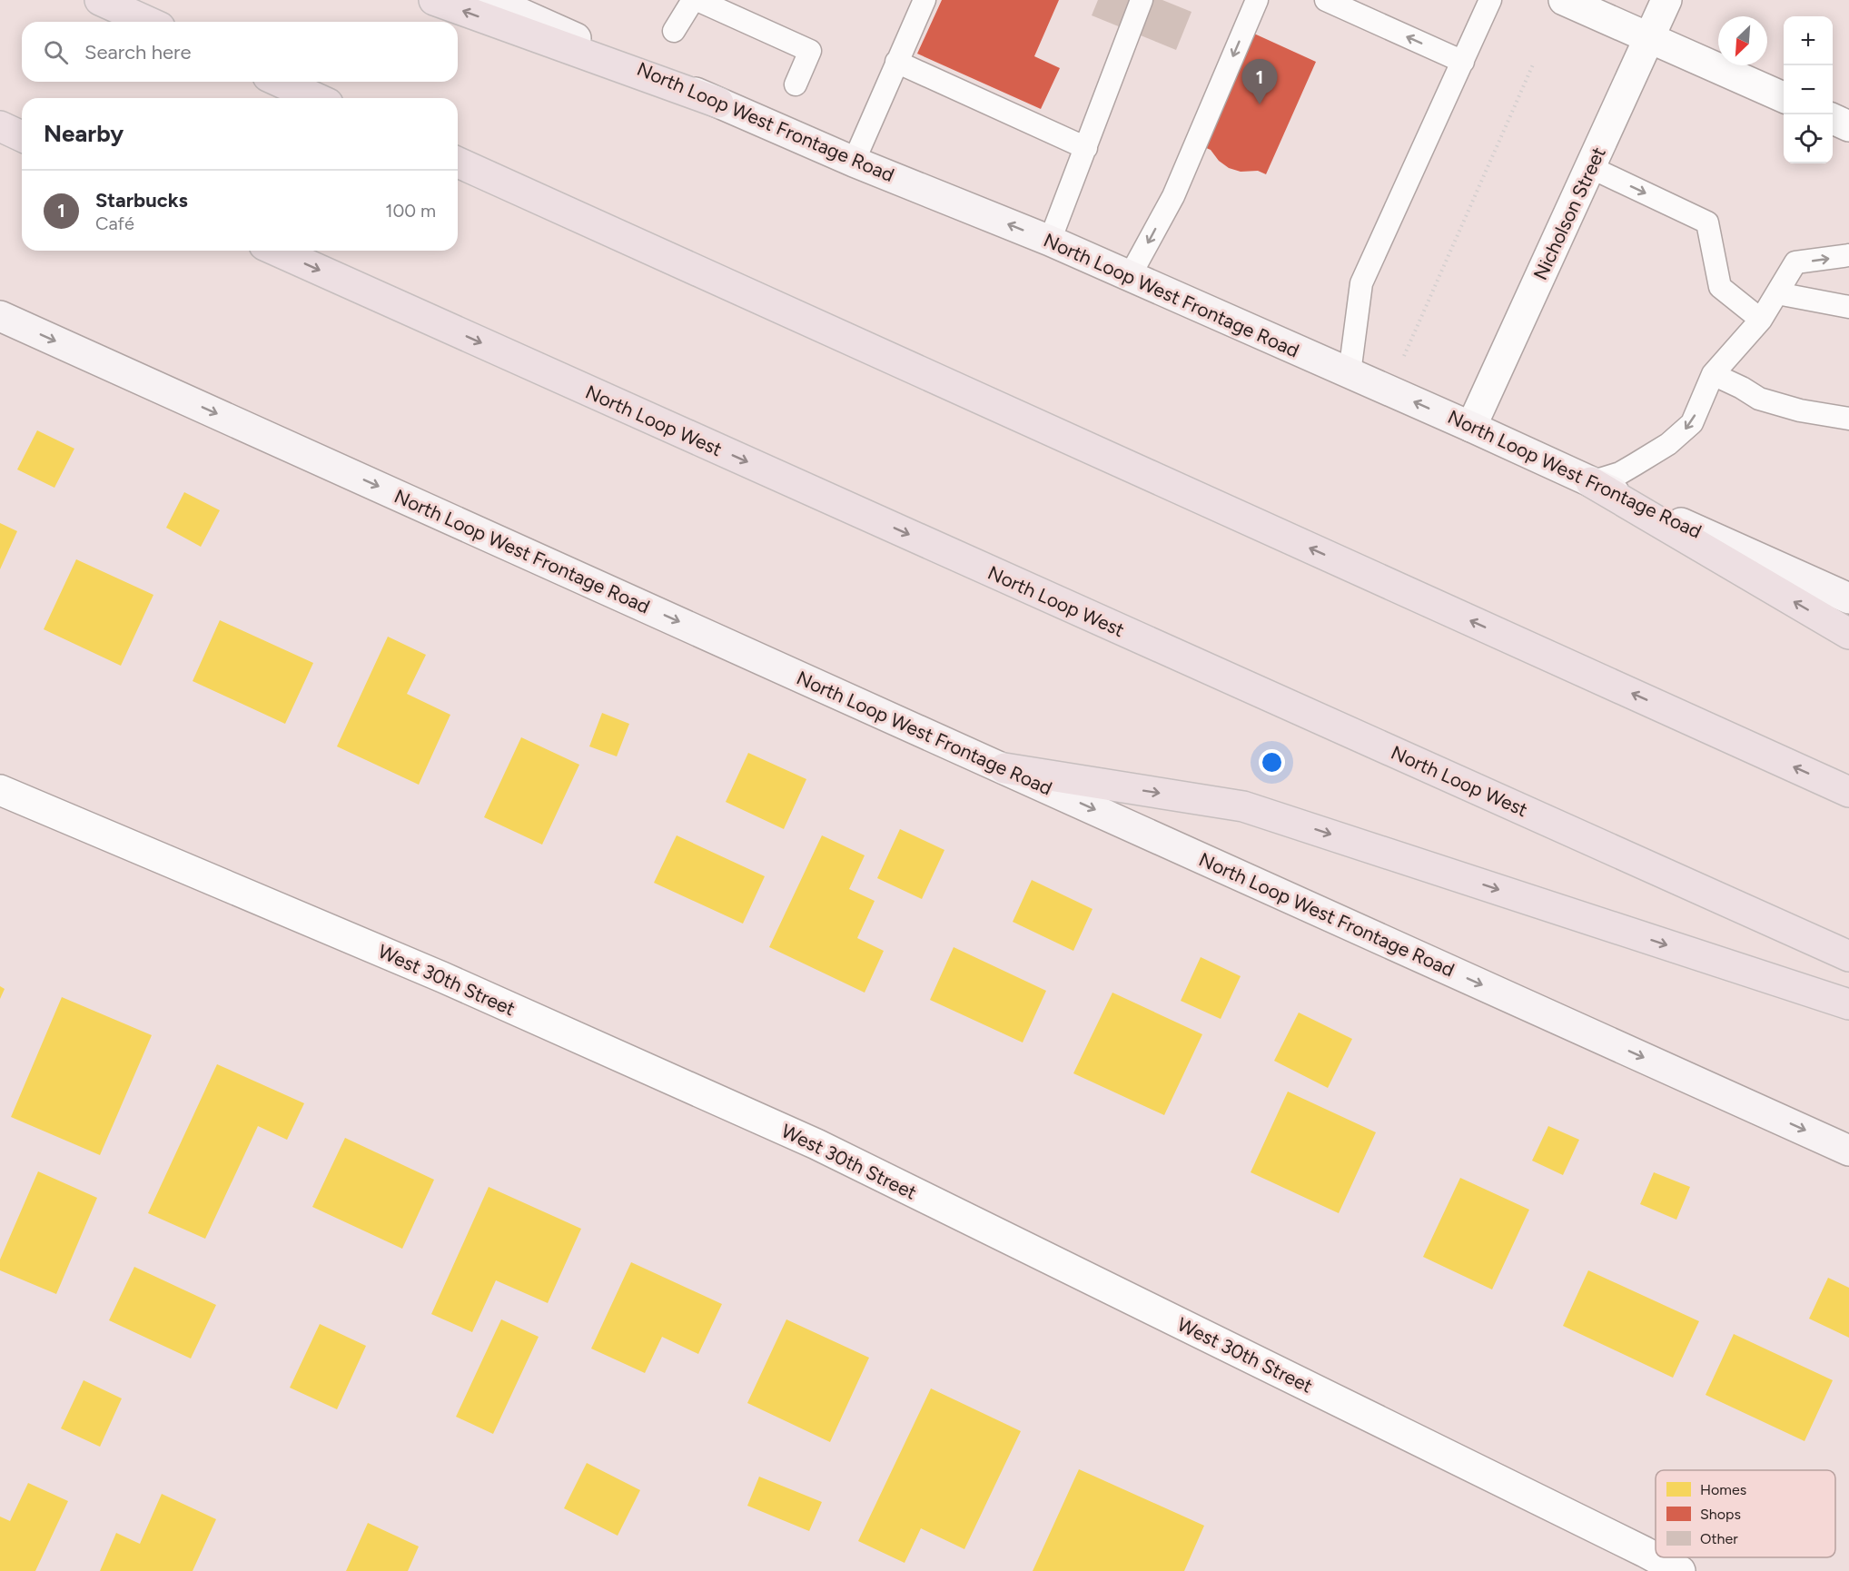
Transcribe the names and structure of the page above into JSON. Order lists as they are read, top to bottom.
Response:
{
  "streets": {
    "highway": ["North Loop West"],
    "main road": ["North Loop West Frontage Road"],
    "street": ["Nicholson Street", "West 30th Street"]
  },
  "crossings": [
    ["North Loop West Frontage Road", "Nicholson Street"]
  ],
  "legend": ["Homes", "Shops", "Other"],
  "north": "bottom left",
  "page": {
    "map_buttons": ["+", "−"],
    "search": "Search here",
    "pins": "1",
    "heading": "Nearby",
    "list": [
      {
        "mark": "1",
        "name": "Starbucks",
        "note": "Café",
        "value": "100 m"
      }
    ]
  }
}
